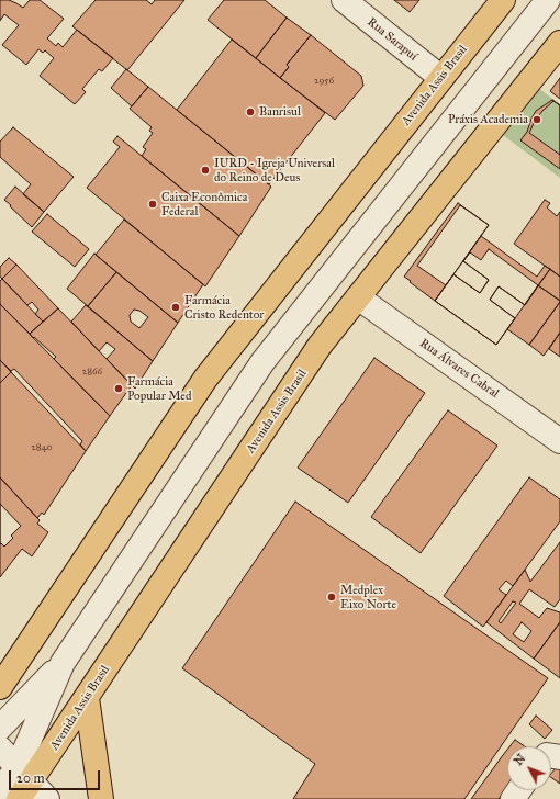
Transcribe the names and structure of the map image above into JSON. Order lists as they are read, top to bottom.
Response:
{
  "streets": {
    "main road": ["Avenida Assis Brasil"],
    "street": ["Rua Sarapuí", "Rua Álvares Cabral"]
  },
  "crossings": [
    ["Rua Sarapuí", "Avenida Assis Brasil"],
    ["Avenida Assis Brasil", "Rua Álvares Cabral"]
  ],
  "places": [
    "Banrisul",
    "Práxis Academia",
    "IURD - Igreja Universal do Reino de Deus",
    "Caixa Econômica Federal",
    "Farmácia Cristo Redentor",
    "Farmácia Popular Med",
    "Medplex Eixo Norte"
  ],
  "house_numbers": ["2956", "2866", "2840"],
  "scale_bar": "20 m",
  "north": "top left"
}
